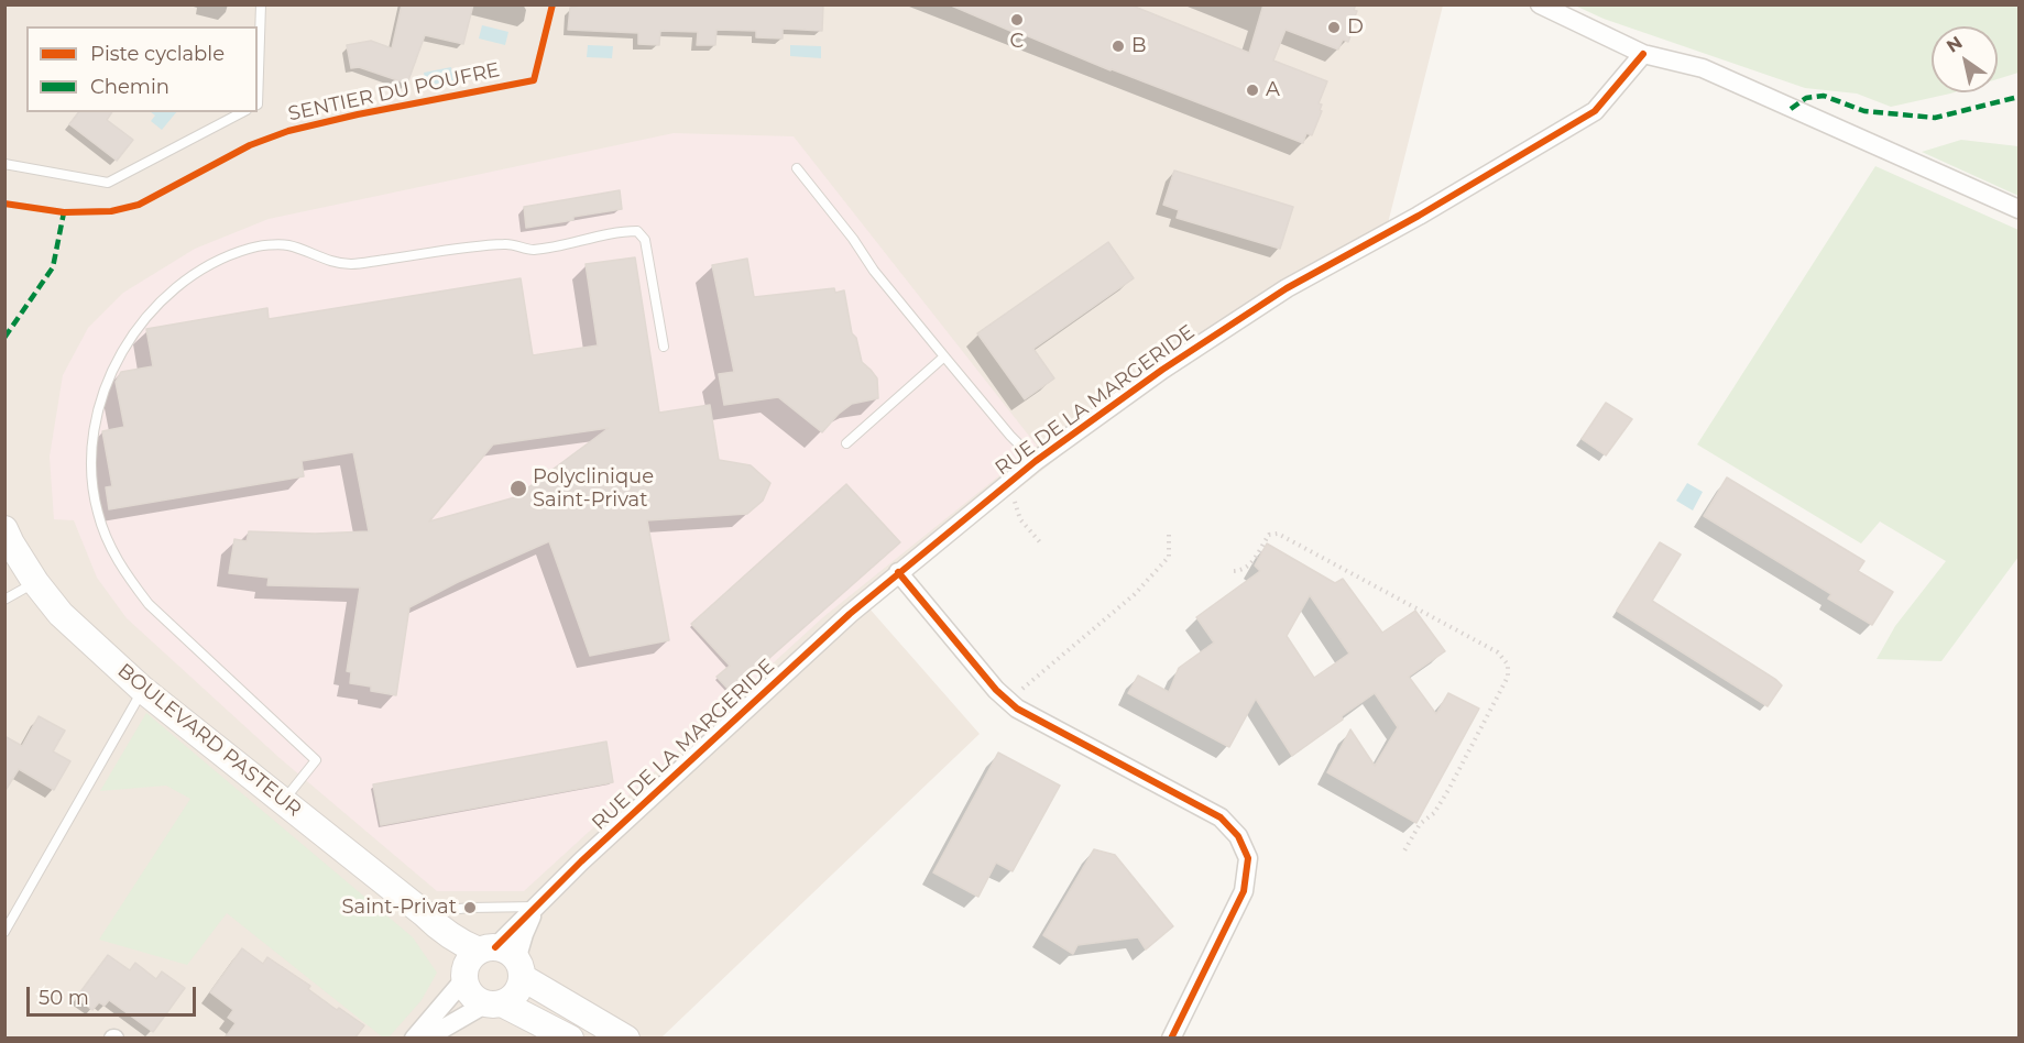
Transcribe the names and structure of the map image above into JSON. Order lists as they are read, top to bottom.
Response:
{
  "streets": {
    "street": ["RUE DE LA MARGERIDE", "BOULEVARD PASTEUR"],
    "cycle path": ["SENTIER DU POUFRE"]
  },
  "crossings": [
    ["RUE DE LA MARGERIDE", "BOULEVARD PASTEUR"]
  ],
  "places": [
    "C",
    "D",
    "B",
    "A",
    "Polyclinique Saint-Privat",
    "Saint-Privat"
  ],
  "legend": ["Piste cyclable", "Chemin"],
  "scale_bar": "50 m",
  "north": "top left"
}
